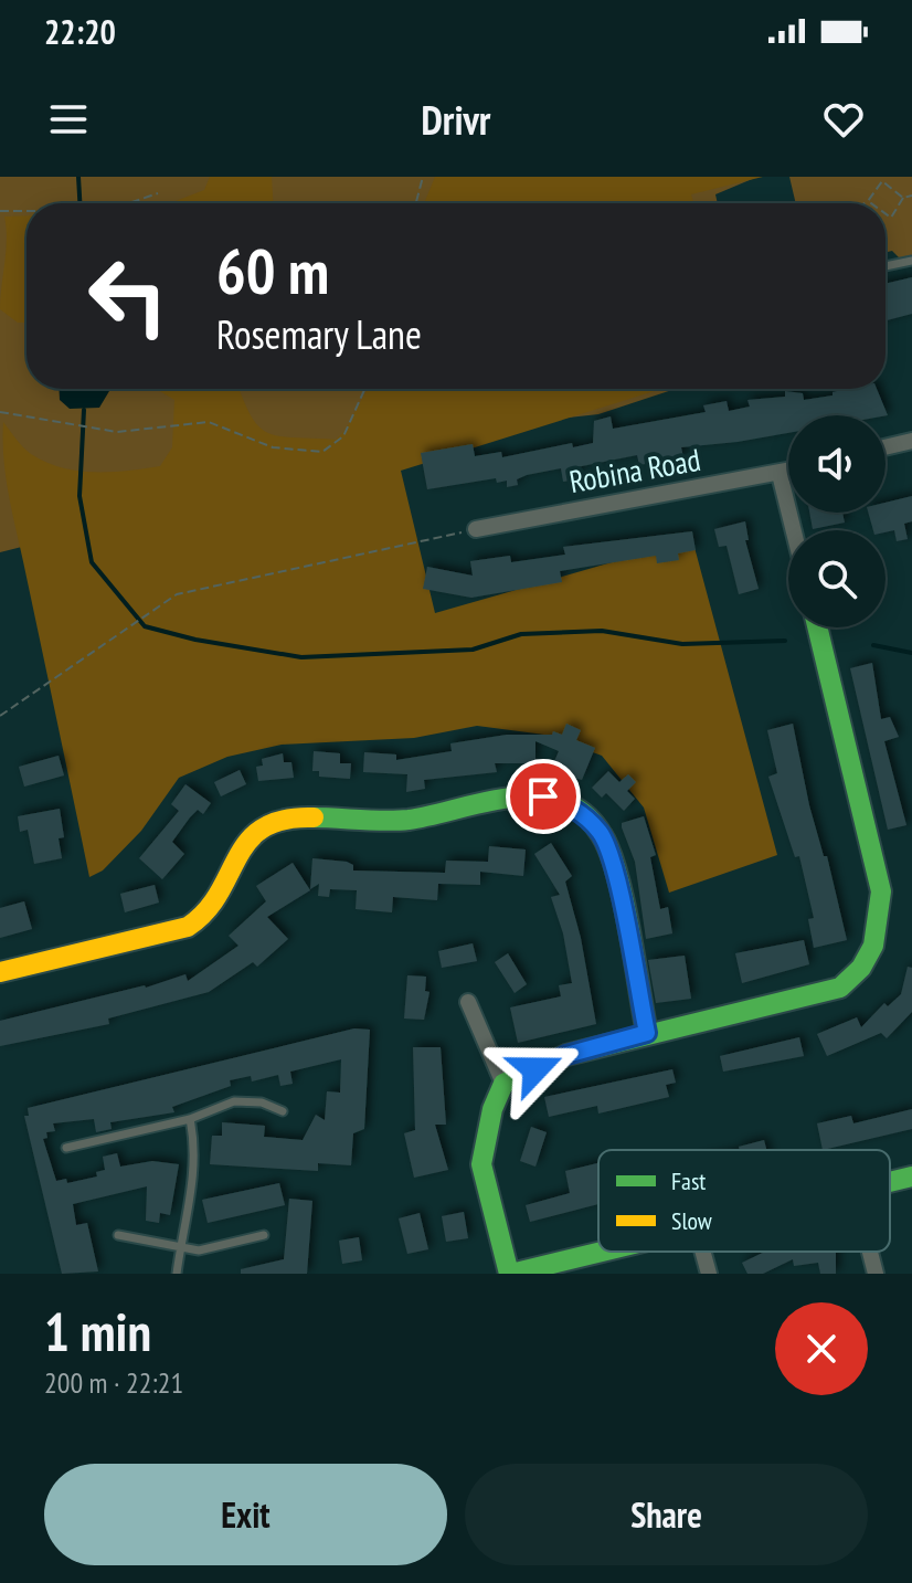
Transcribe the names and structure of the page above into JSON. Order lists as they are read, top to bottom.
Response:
{
  "streets": {
    "street": ["Robina Road"]
  },
  "legend": ["Fast", "Slow"],
  "page": {
    "status": "22:20",
    "header": "Drivr",
    "turn": ["60 m", "Rosemary Lane"],
    "heading": ["1 min", "200 m · 22:21"],
    "buttons": ["Exit", "Share"]
  }
}
